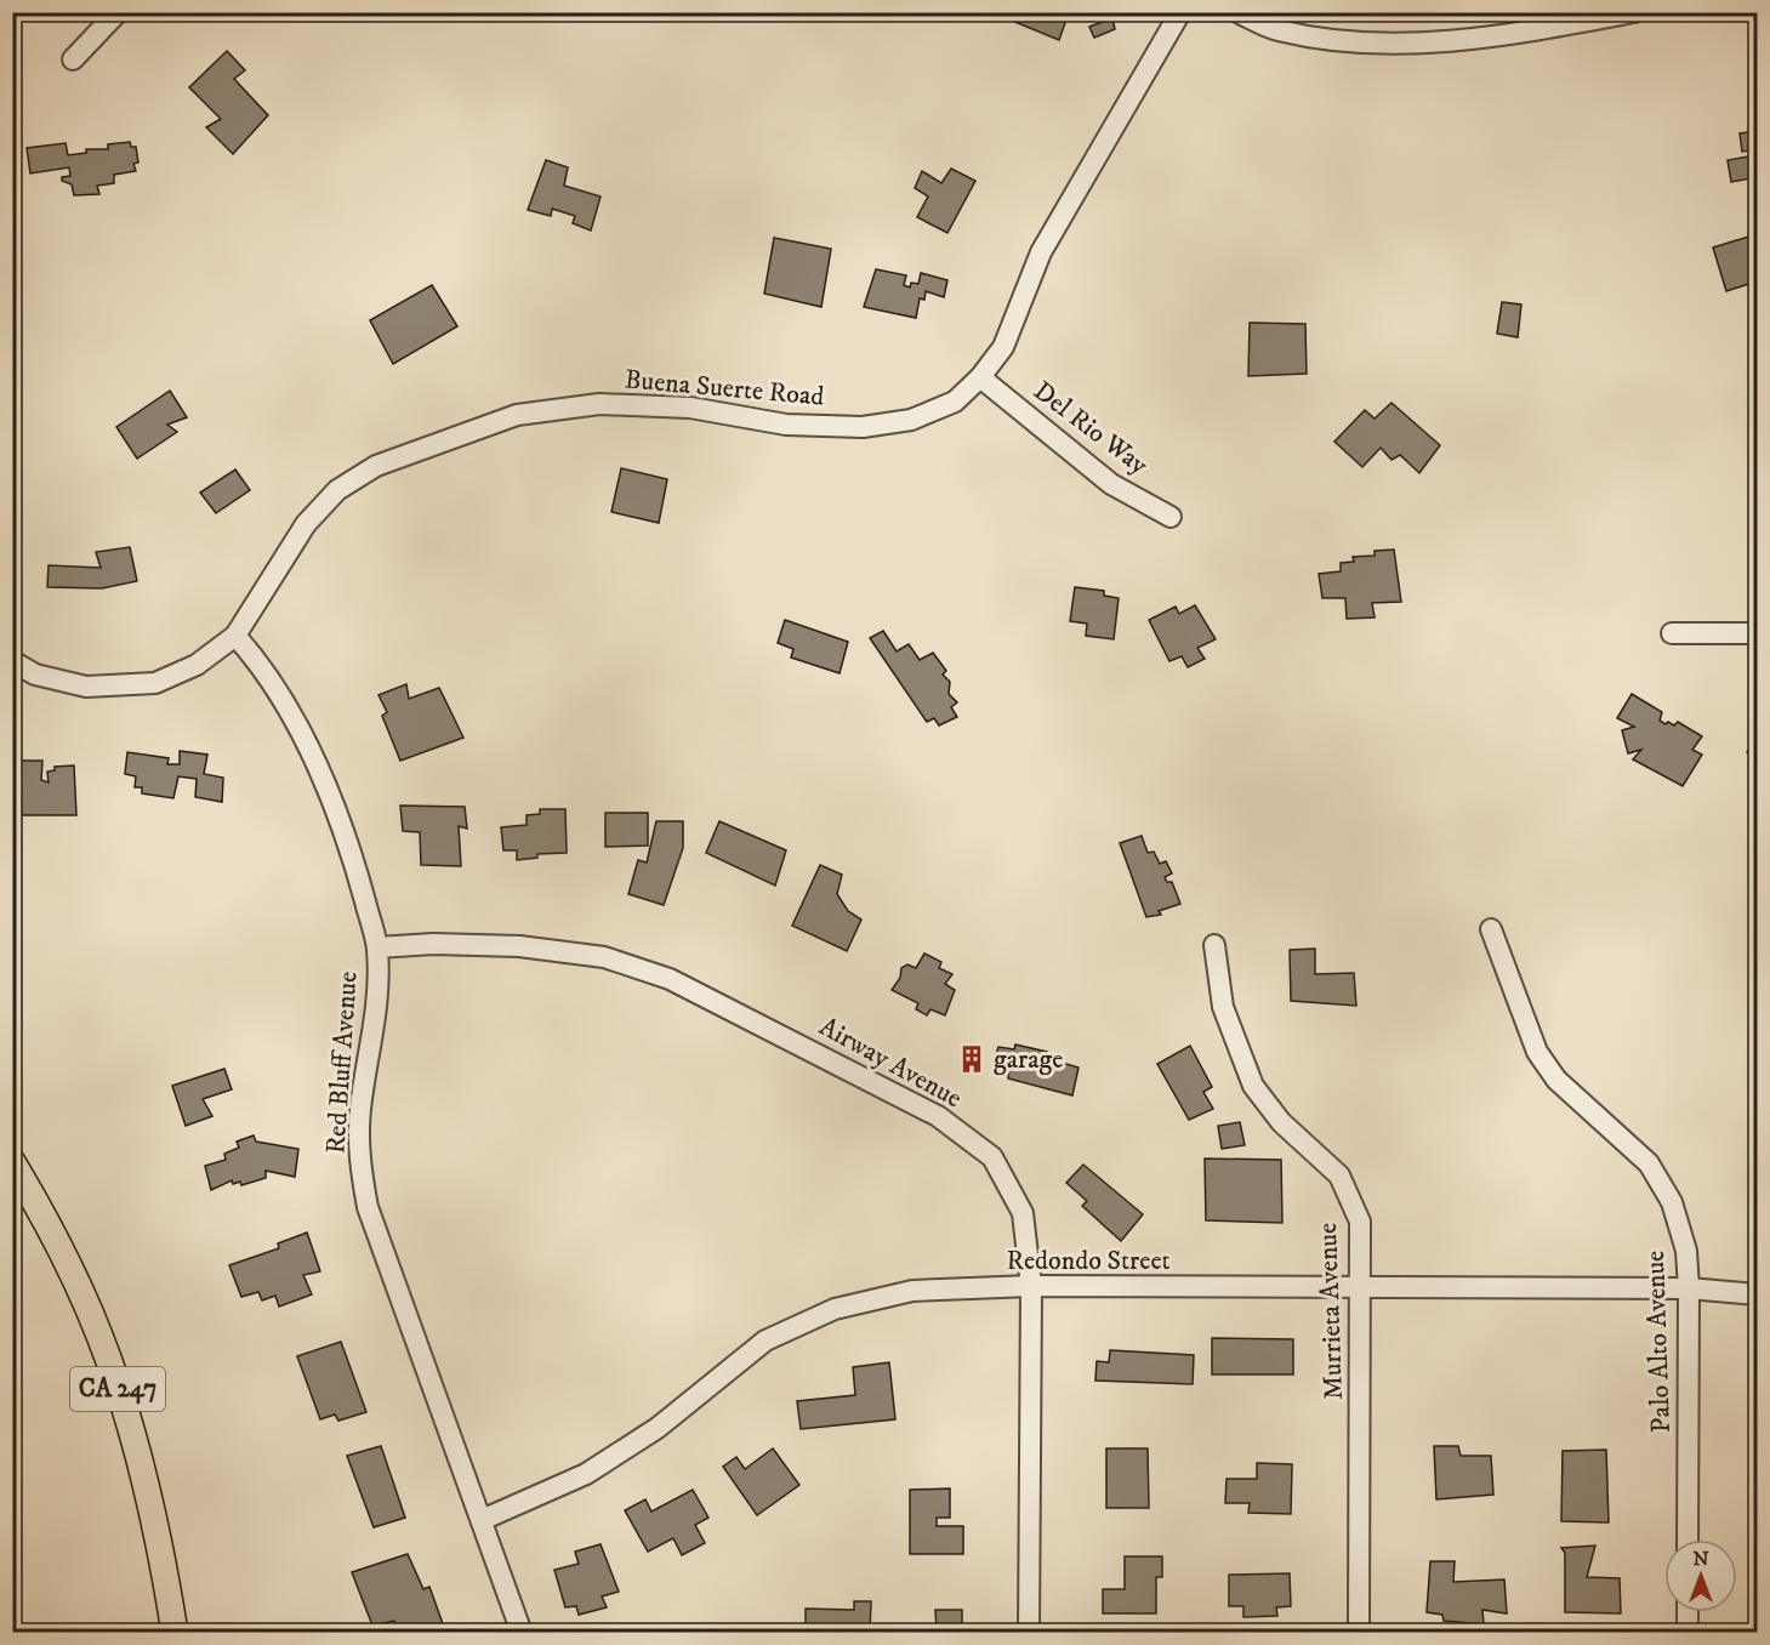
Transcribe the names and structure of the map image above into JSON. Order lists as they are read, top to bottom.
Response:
{
  "streets": {
    "main road": ["CA 247"],
    "street": [
      "Buena Suerte Road",
      "Del Rio Way",
      "Red Bluff Avenue",
      "Airway Avenue",
      "Redondo Street",
      "Murrieta Avenue",
      "Palo Alto Avenue"
    ]
  },
  "crossings": [
    ["Buena Suerte Road", "Del Rio Way"],
    ["Buena Suerte Road", "Red Bluff Avenue"],
    ["Red Bluff Avenue", "Airway Avenue"],
    ["Red Bluff Avenue", "Redondo Street"],
    ["Airway Avenue", "Redondo Street"],
    ["Redondo Street", "Murrieta Avenue"],
    ["Redondo Street", "Palo Alto Avenue"]
  ],
  "places": {
    "building": ["garage"]
  },
  "north": "top"
}
